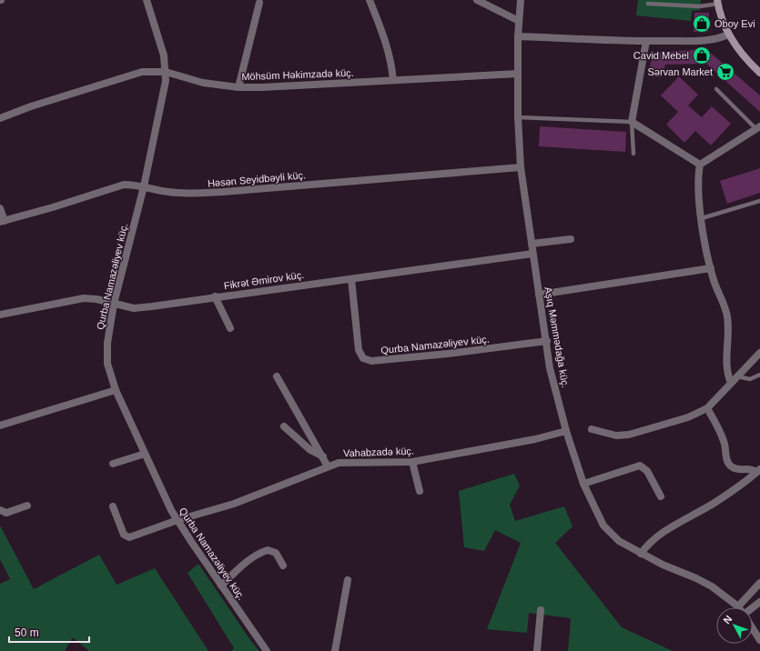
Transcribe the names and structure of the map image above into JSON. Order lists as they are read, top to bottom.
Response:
{
  "streets": {
    "street": [
      "Möhsüm Həkimzadə küç.",
      "Həsən Seyidbəyli küç.",
      "Qurba Namazəliyev küç.",
      "Fikrət Əmirov küç.",
      "Aşıq Məmmədağa küç.",
      "Vahabzadə küç."
    ]
  },
  "crossings": [
    ["Möhsüm Həkimzadə küç.", "Qurba Namazəliyev küç."],
    ["Möhsüm Həkimzadə küç.", "Aşıq Məmmədağa küç."],
    ["Həsən Seyidbəyli küç.", "Qurba Namazəliyev küç."],
    ["Həsən Seyidbəyli küç.", "Aşıq Məmmədağa küç."],
    ["Qurba Namazəliyev küç.", "Fikrət Əmirov küç."],
    ["Qurba Namazəliyev küç.", "Aşıq Məmmədağa küç."],
    ["Qurba Namazəliyev küç.", "Vahabzadə küç."],
    ["Fikrət Əmirov küç.", "Aşıq Məmmədağa küç."],
    ["Aşıq Məmmədağa küç.", "Vahabzadə küç."]
  ],
  "places": {
    "shop": ["Oboy Evi", "Cavid Mebel"],
    "supermarket": ["Sərvan Market"]
  },
  "scale_bar": "50 m",
  "north": "top left"
}
